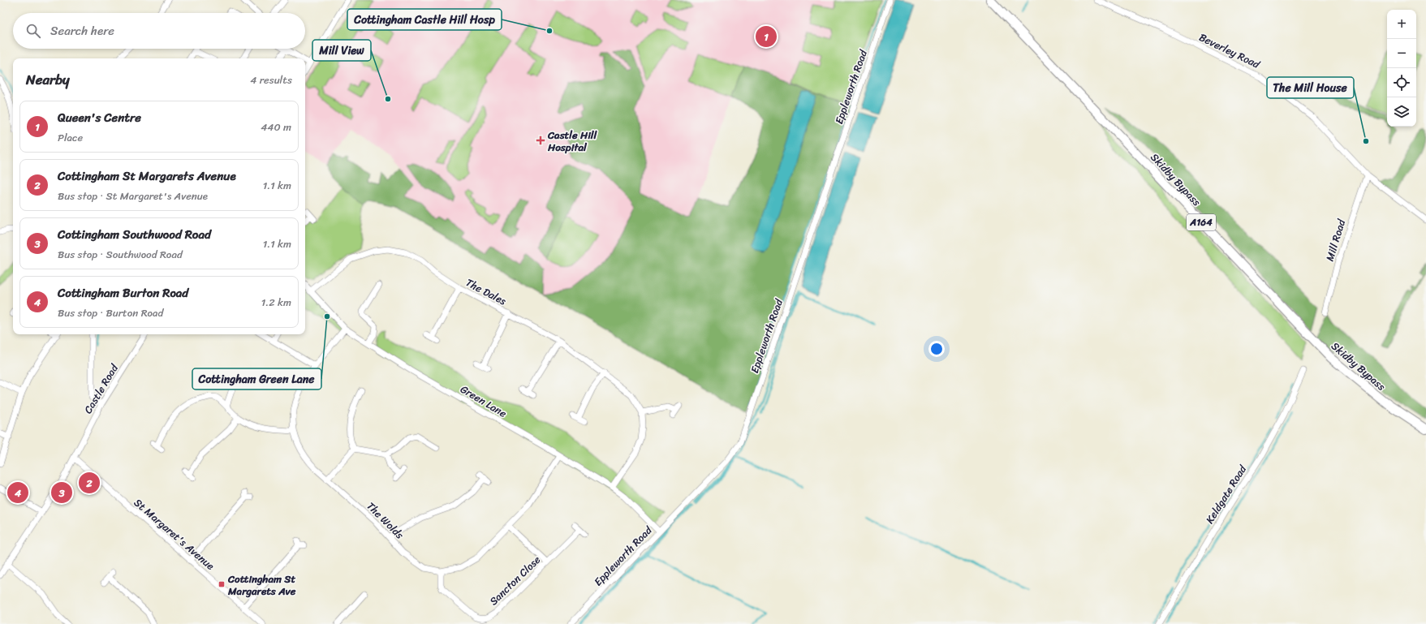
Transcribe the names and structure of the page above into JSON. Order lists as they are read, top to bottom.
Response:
{
  "streets": {
    "highway": ["Skidby Bypass", "A164"],
    "street": [
      "Beverley Road",
      "Eppleworth Road",
      "Mill Road",
      "The Dales",
      "Castle Road",
      "Green Lane",
      "Keldgate Road",
      "The Wolds",
      "St Margaret's Avenue",
      "Sancton Close"
    ]
  },
  "crossings": [
    ["Beverley Road", "Mill Road"],
    ["Eppleworth Road", "Green Lane"],
    ["The Dales", "Green Lane"],
    ["Castle Road", "St Margaret's Avenue"],
    ["Green Lane", "The Wolds"],
    ["The Wolds", "Sancton Close"]
  ],
  "places": {
    "other": [
      "Cottingham Castle Hill Hosp",
      "Mill View",
      "The Mill House",
      "Cottingham Green Lane"
    ],
    "health": ["Castle Hill Hospital"],
    "transit": ["Cottingham St Margarets Ave"]
  },
  "page": {
    "map_buttons": ["+", "−"],
    "search": "Search here",
    "pins": [
      "1",
      "2",
      "3",
      "4"
    ],
    "heading": ["Nearby", "4 results"],
    "list": [
      {
        "mark": "1",
        "name": "Queen's Centre",
        "note": "Place",
        "value": "440 m"
      },
      {
        "mark": "2",
        "name": "Cottingham St Margarets Avenue",
        "note": "Bus stop · St Margaret's Avenue",
        "value": "1.1 km"
      },
      {
        "mark": "3",
        "name": "Cottingham Southwood Road",
        "note": "Bus stop · Southwood Road",
        "value": "1.1 km"
      },
      {
        "mark": "4",
        "name": "Cottingham Burton Road",
        "note": "Bus stop · Burton Road",
        "value": "1.2 km"
      }
    ]
  }
}
